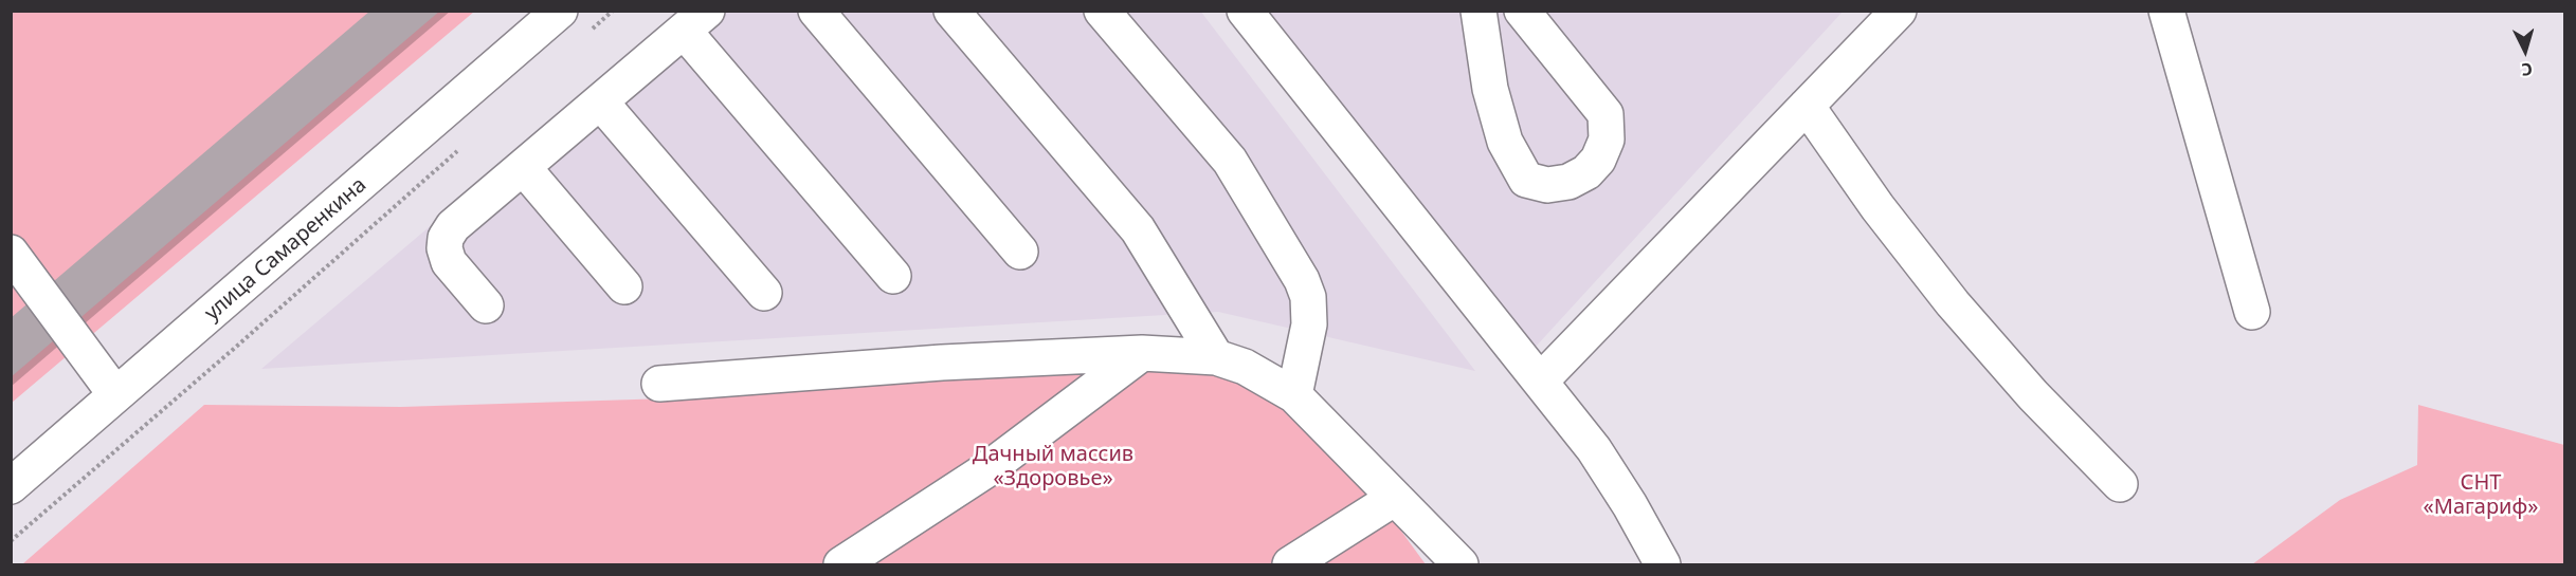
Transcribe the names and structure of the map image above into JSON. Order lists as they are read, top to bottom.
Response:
{
  "streets": {
    "main road": ["улица Самаренкина"]
  },
  "parks": ["Дачный массив «Здоровье»", "СНТ «Магариф»"],
  "north": "bottom"
}
